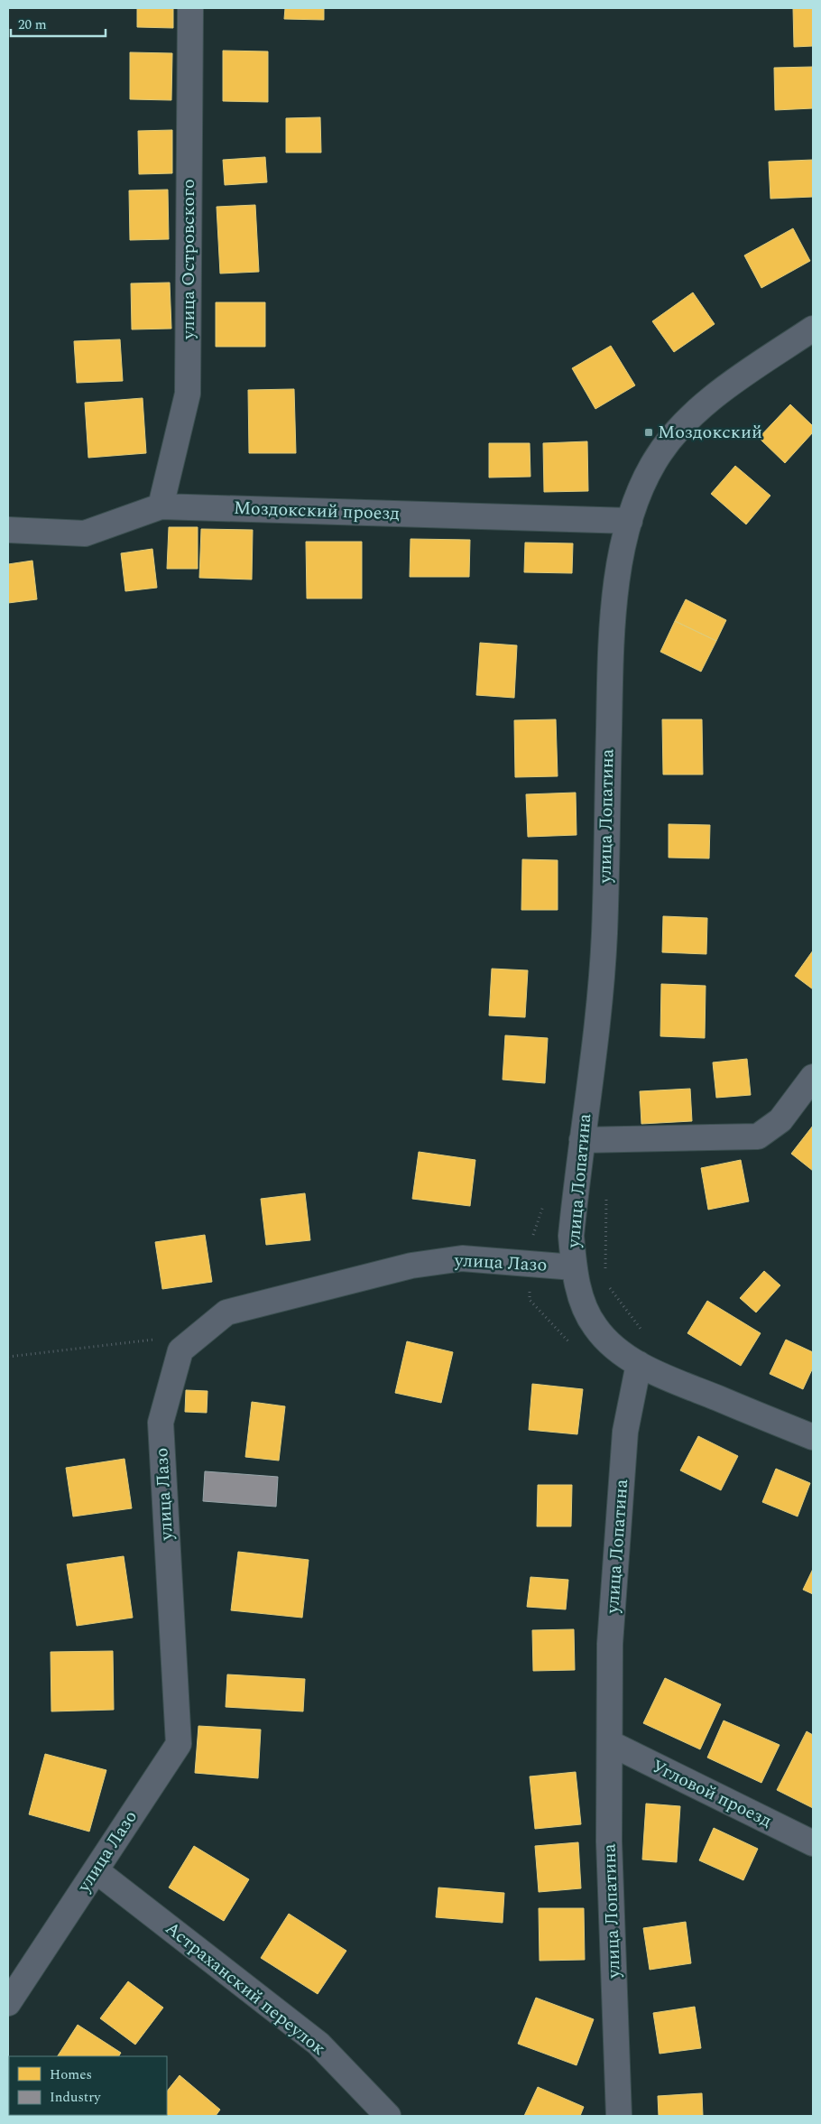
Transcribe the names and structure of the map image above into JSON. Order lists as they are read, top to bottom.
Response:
{
  "streets": {
    "street": [
      "улица Островского",
      "Моздокский проезд",
      "улица Лопатина",
      "улица Лазо",
      "Угловой проезд",
      "Астраханский переулок"
    ]
  },
  "crossings": [
    ["улица Островского", "Моздокский проезд"],
    ["Моздокский проезд", "улица Лопатина"],
    ["улица Лопатина", "улица Лазо"],
    ["улица Лопатина", "Угловой проезд"],
    ["улица Лазо", "Астраханский переулок"]
  ],
  "places": {
    "transit": ["Моздокский"]
  },
  "legend": ["Homes", "Industry"],
  "scale_bar": "20 m"
}
